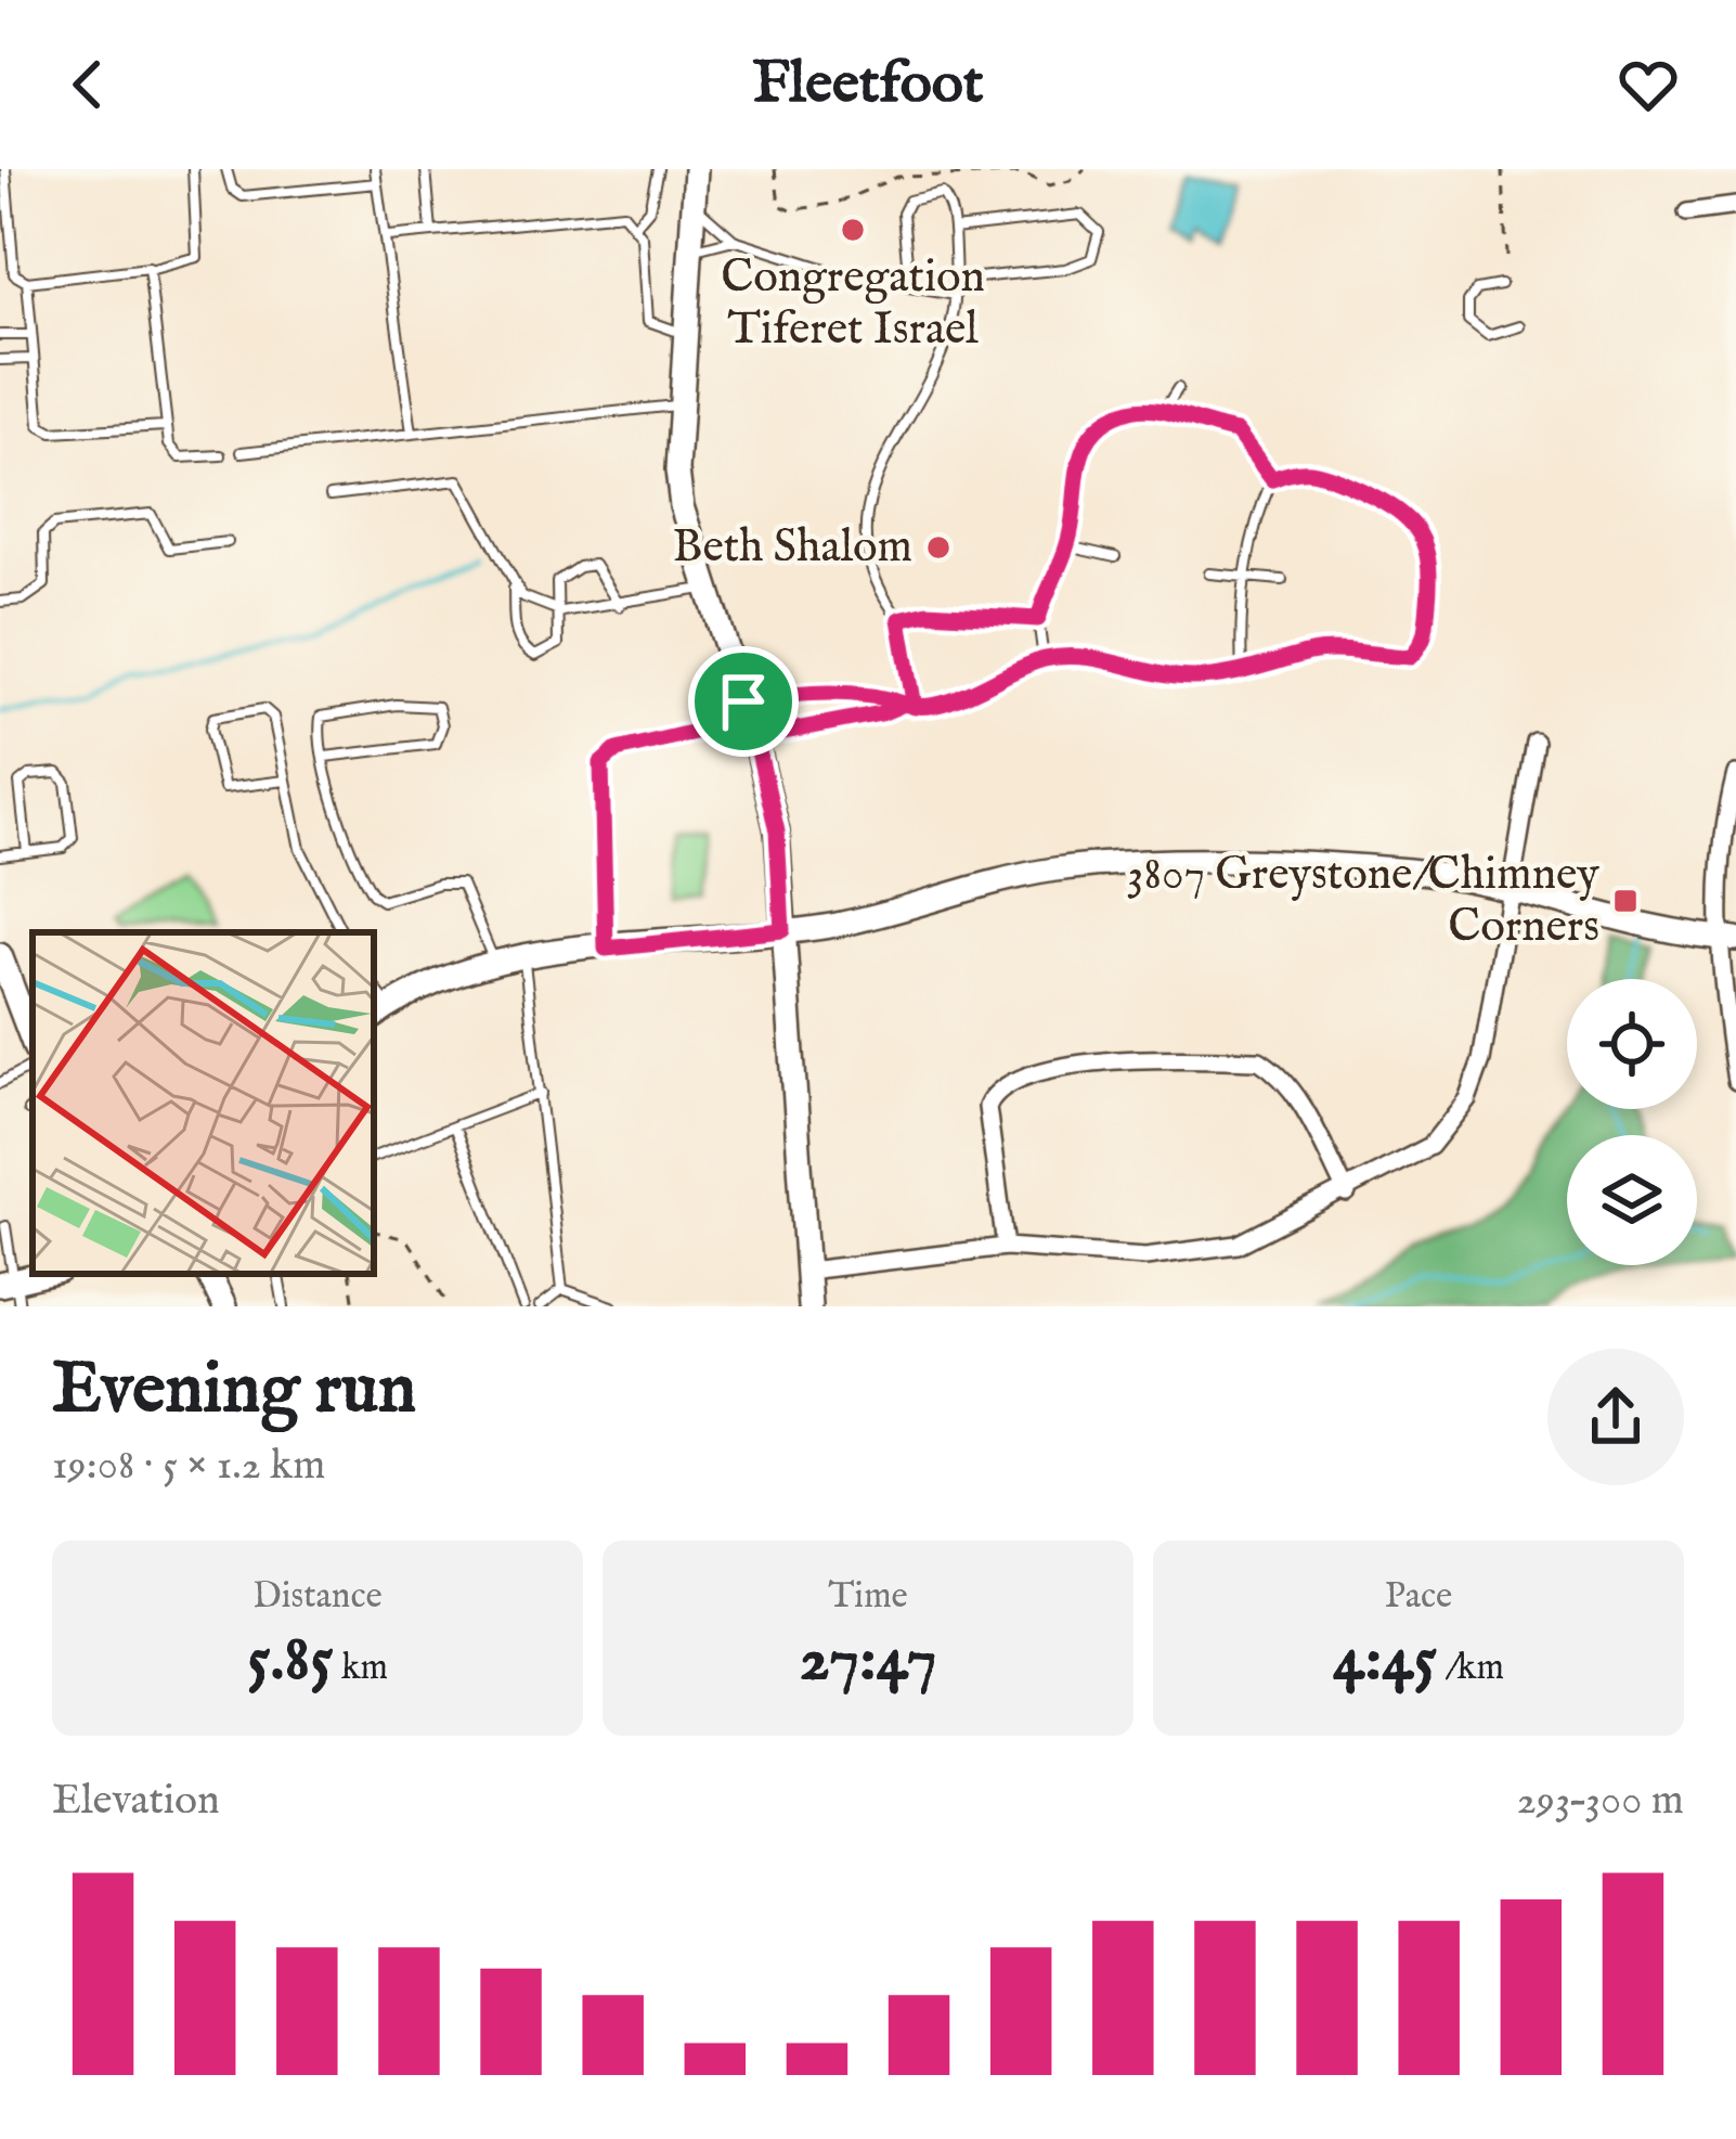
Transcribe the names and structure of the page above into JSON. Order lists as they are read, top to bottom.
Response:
{
  "places": {
    "other": ["Congregation Tiferet Israel", "Beth Shalom"],
    "transit": ["3807 Greystone/Chimney Corners"]
  },
  "page": {
    "header": "Fleetfoot",
    "heading": ["Evening run", "19:08 · 5 × 1.2 km"],
    "stats": [
      ["Distance", "5.85 km"],
      ["Time", "27:47"],
      ["Pace", "4:45 /km"]
    ],
    "chart": ["Elevation", "293–300 m"]
  }
}
